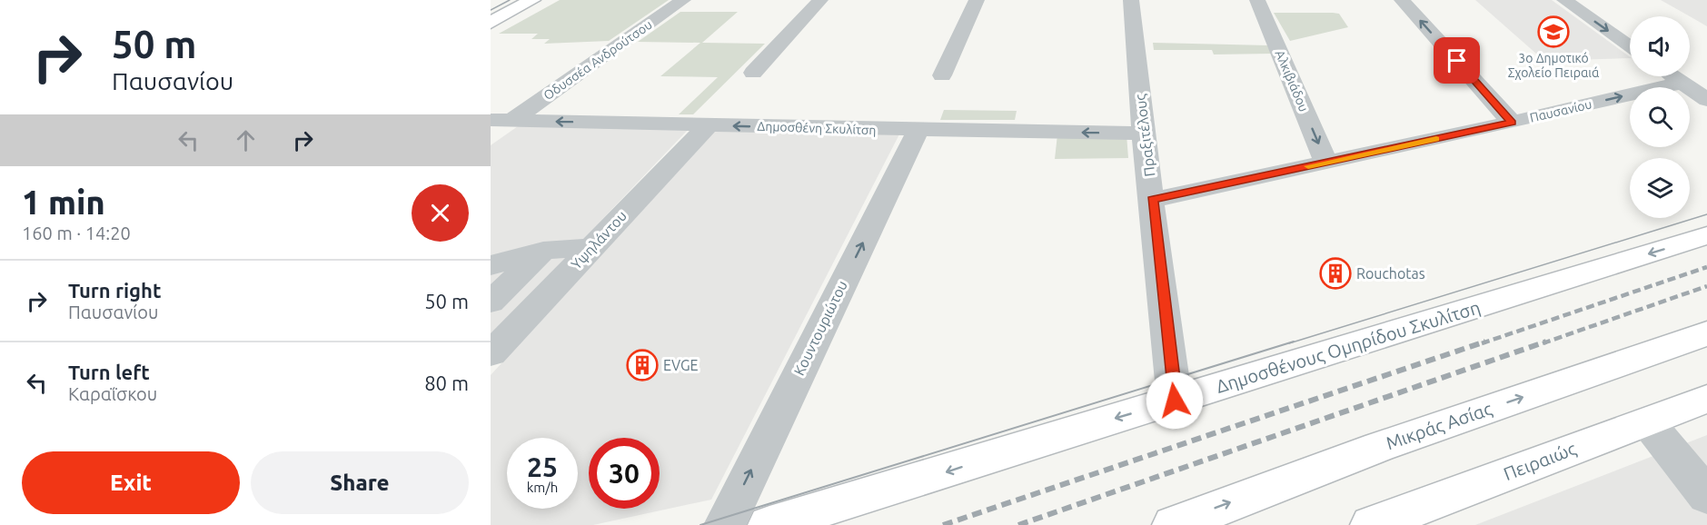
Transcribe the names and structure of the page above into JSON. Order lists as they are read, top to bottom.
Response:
{
  "streets": {
    "main road": ["Δημοσθένους Ομηρίδου Σκυλίτση", "Μικράς Ασίας", "Πειραιώς"],
    "street": [
      "Οδυσσέα Ανδρούτσου",
      "Αλκιβιάδου",
      "Παυσανίου",
      "Δημοσθένη Σκυλίτση",
      "Πραξιτέλους",
      "Υψηλάντου",
      "Κουντουριώτου"
    ]
  },
  "crossings": [
    ["Οδυσσέα Ανδρούτσου", "Δημοσθένη Σκυλίτση"],
    ["Αλκιβιάδου", "Παυσανίου"],
    ["Παυσανίου", "Πραξιτέλους"],
    ["Δημοσθένη Σκυλίτση", "Πραξιτέλους"],
    ["Δημοσθένη Σκυλίτση", "Υψηλάντου"],
    ["Δημοσθένη Σκυλίτση", "Κουντουριώτου"],
    ["Πραξιτέλους", "Δημοσθένους Ομηρίδου Σκυλίτση"]
  ],
  "one_way": [
    "Δημοσθένη Σκυλίτση",
    "Κουντουριώτου",
    "Δημοσθένους Ομηρίδου Σκυλίτση",
    "Μικράς Ασίας"
  ],
  "places": {
    "school or university": ["3ο Δημοτικό Σχολείο Πειραιά"],
    "building": ["Rouchotas", "EVGE"]
  },
  "page": {
    "turn": ["50 m", "Παυσανίου"],
    "heading": ["1 min", "160 m · 14:20"],
    "list": [
      {
        "name": "Turn right",
        "note": "Παυσανίου",
        "value": "50 m"
      },
      {
        "name": "Turn left",
        "note": "Καραΐσκου",
        "value": "80 m"
      }
    ],
    "speed": "25 km/h",
    "limit": "30",
    "buttons": ["Exit", "Share"]
  }
}
